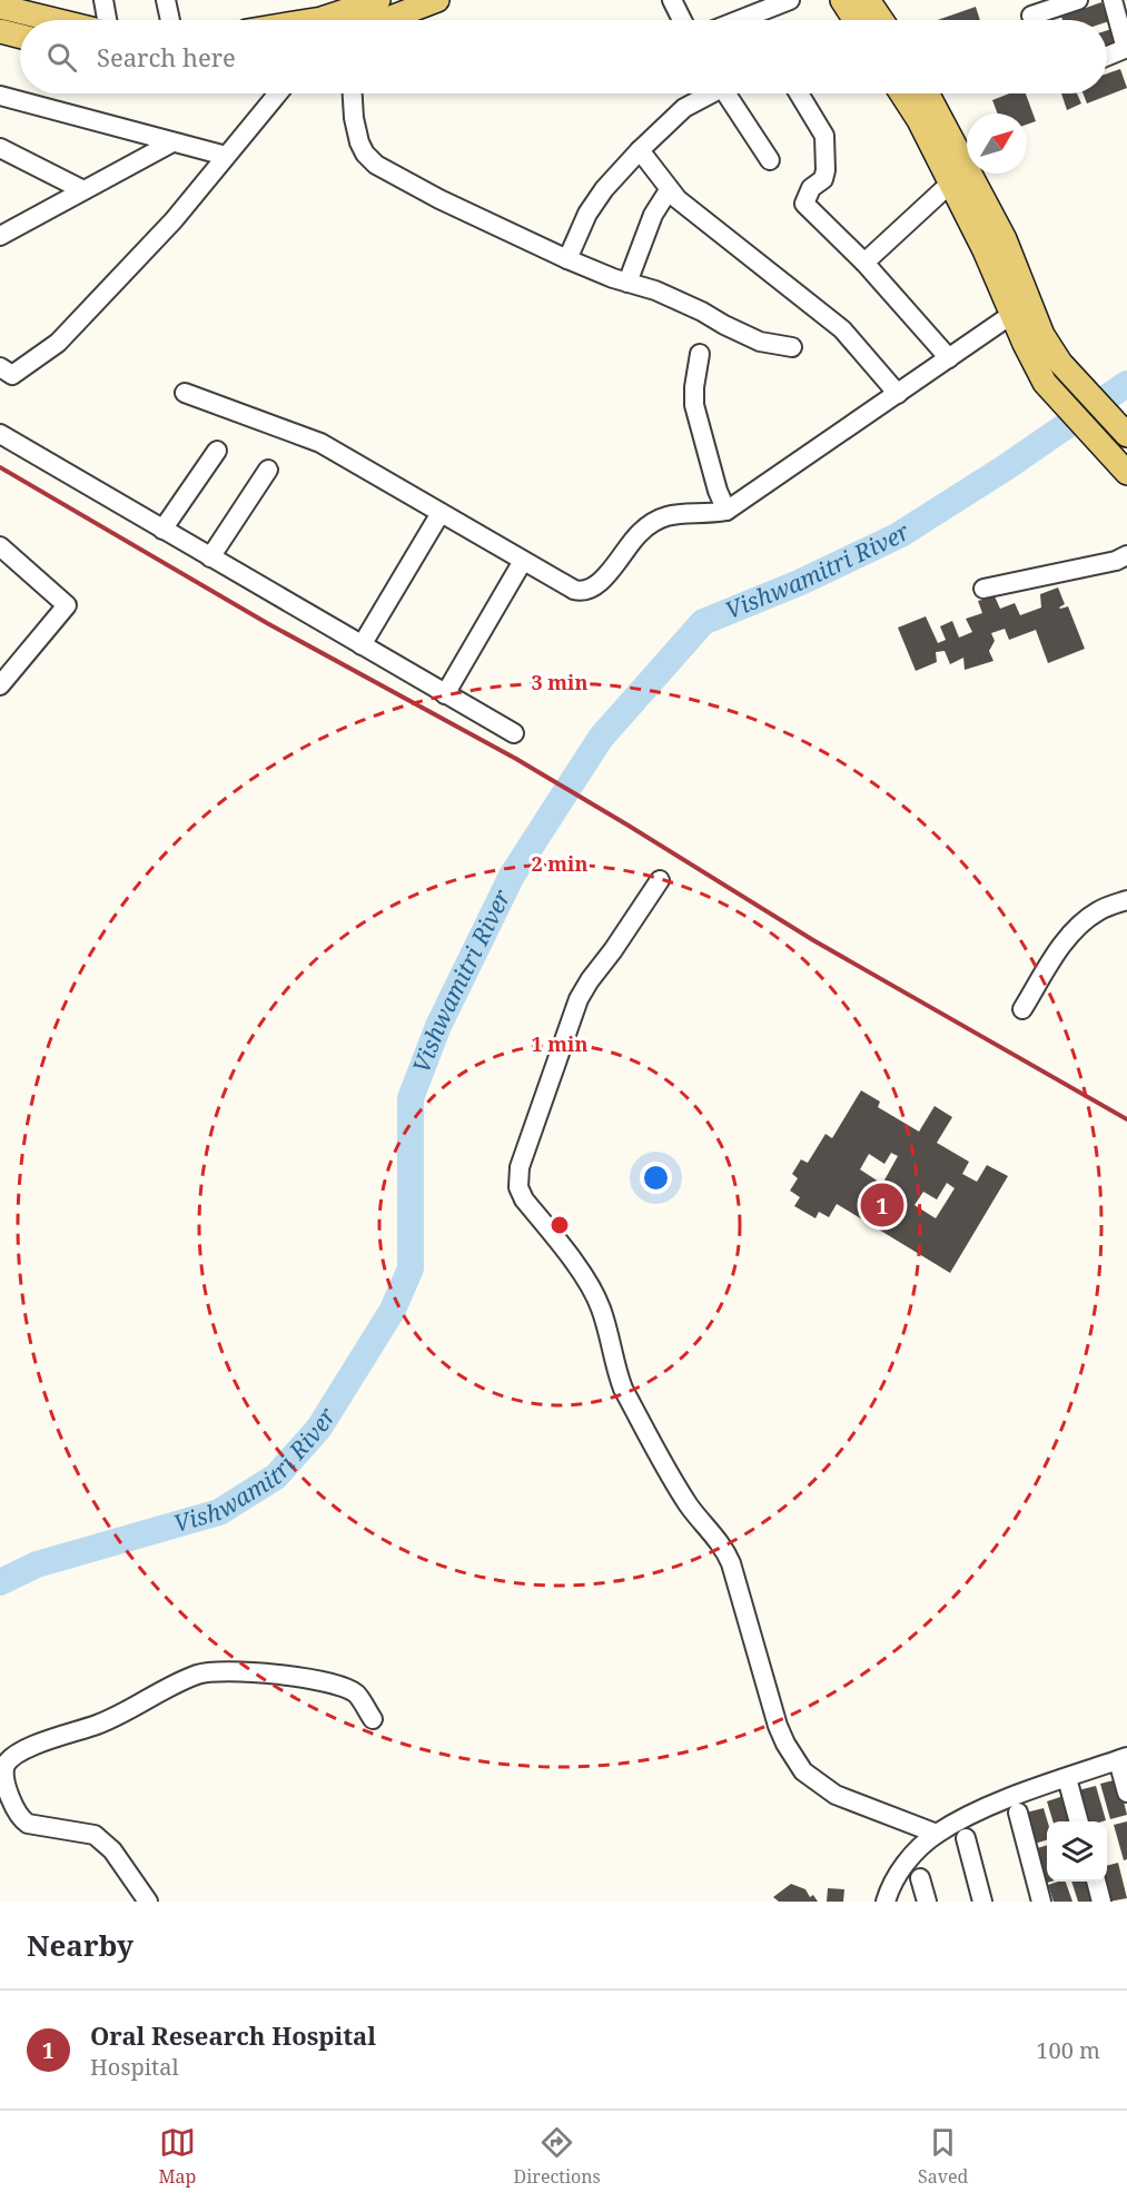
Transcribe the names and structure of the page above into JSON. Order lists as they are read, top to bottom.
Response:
{
  "water": ["Vishwamitri River"],
  "north": "top right",
  "page": {
    "search": "Search here",
    "pins": "1",
    "heading": "Nearby",
    "list": [
      {
        "mark": "1",
        "name": "Oral Research Hospital",
        "note": "Hospital",
        "value": "100 m"
      }
    ],
    "nav": ["Map", "Directions", "Saved"]
  },
  "rings": ["3 min", "2 min", "1 min"]
}
